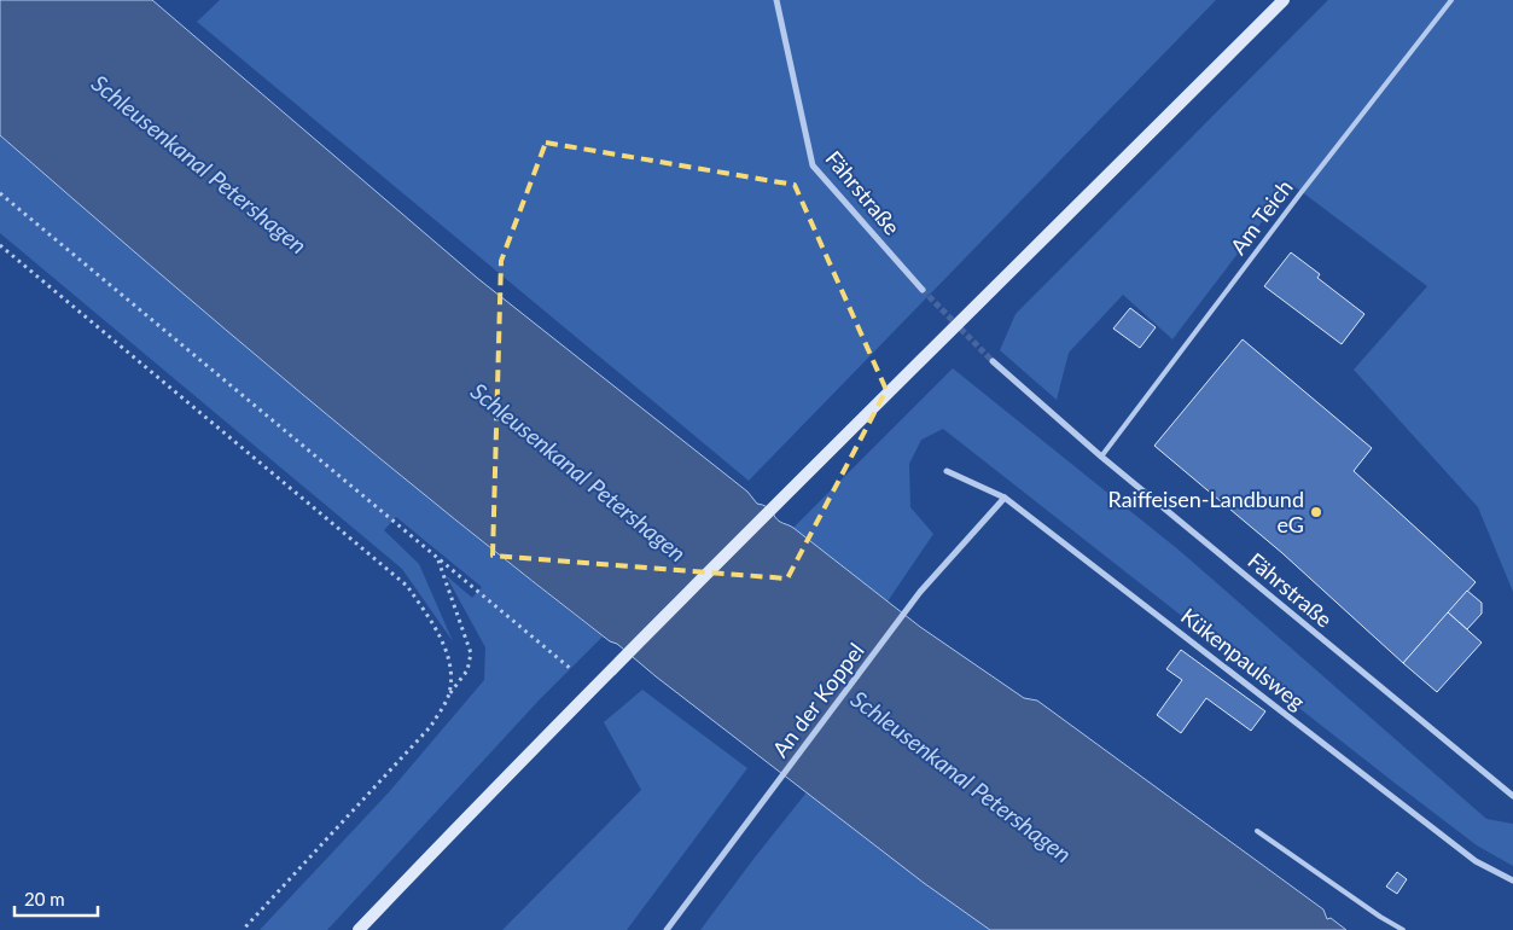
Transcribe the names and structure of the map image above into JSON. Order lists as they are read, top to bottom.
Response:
{
  "streets": {
    "street": ["Fährstraße", "Kükenpaulsweg", "An der Koppel"],
    "lane": ["Am Teich"]
  },
  "crossings": [
    ["Fährstraße", "Am Teich"],
    ["Kükenpaulsweg", "An der Koppel"]
  ],
  "water": ["Schleusenkanal Petershagen"],
  "places": ["Raiffeisen-Landbund eG"],
  "scale_bar": "20 m"
}
